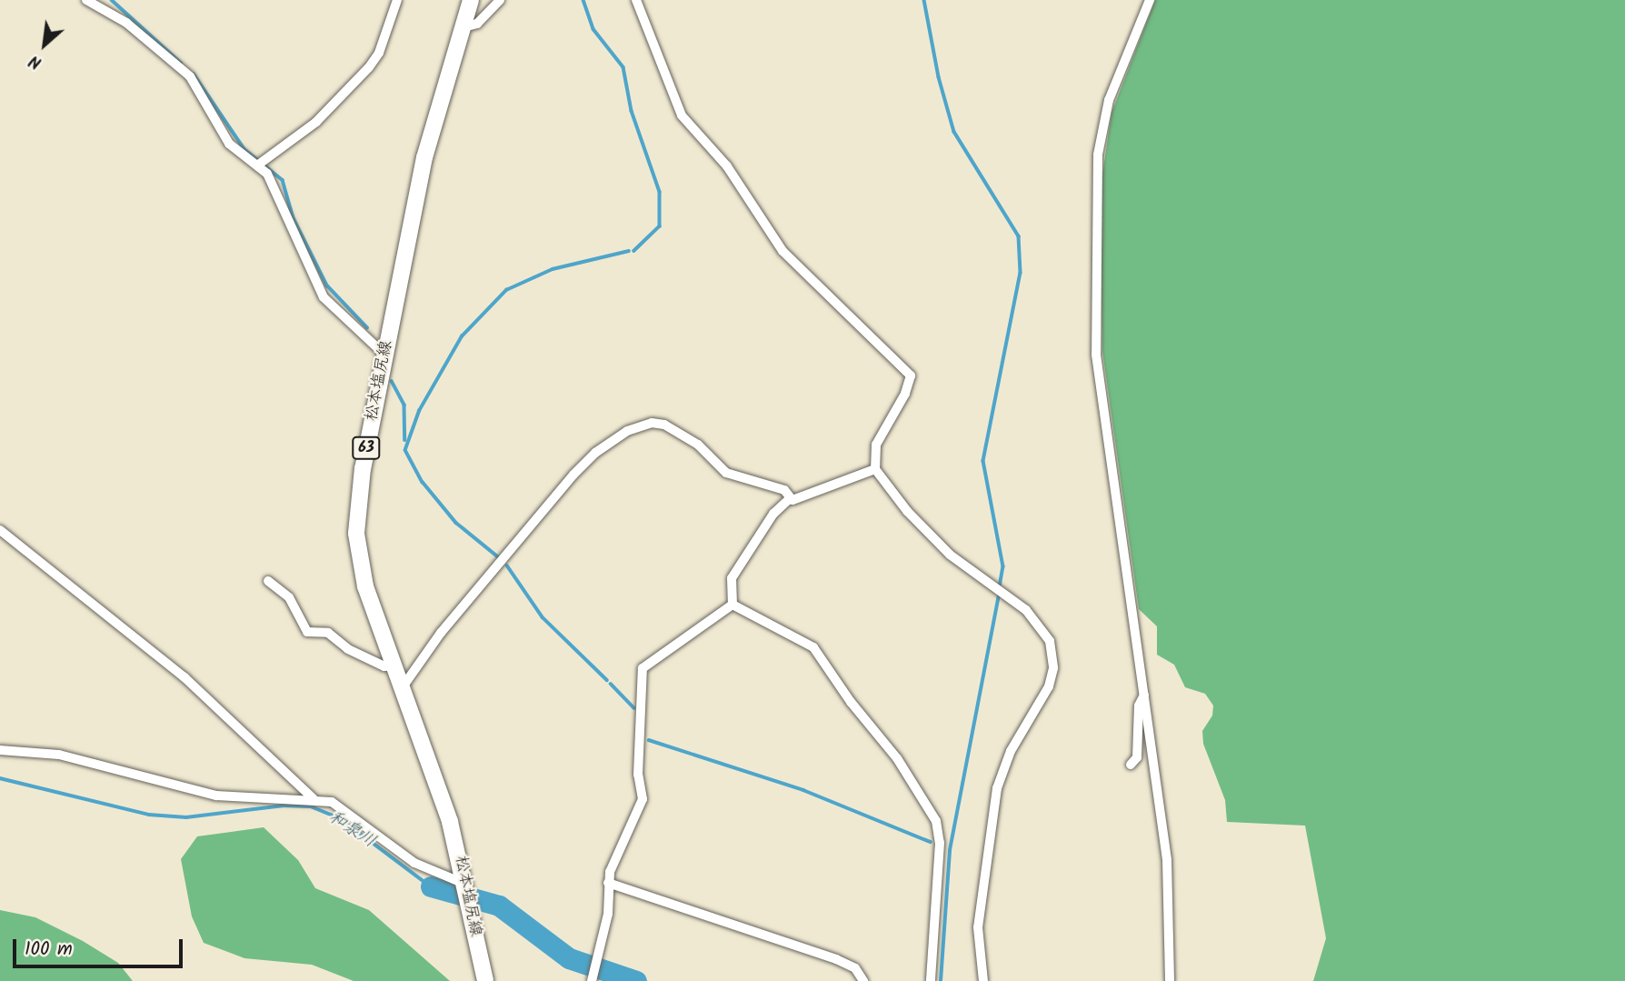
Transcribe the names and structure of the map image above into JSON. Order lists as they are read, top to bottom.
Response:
{
  "streets": {
    "main road": ["松本塩尻線", "63"]
  },
  "water": ["和泉川"],
  "scale_bar": "100 m",
  "north": "bottom left"
}
